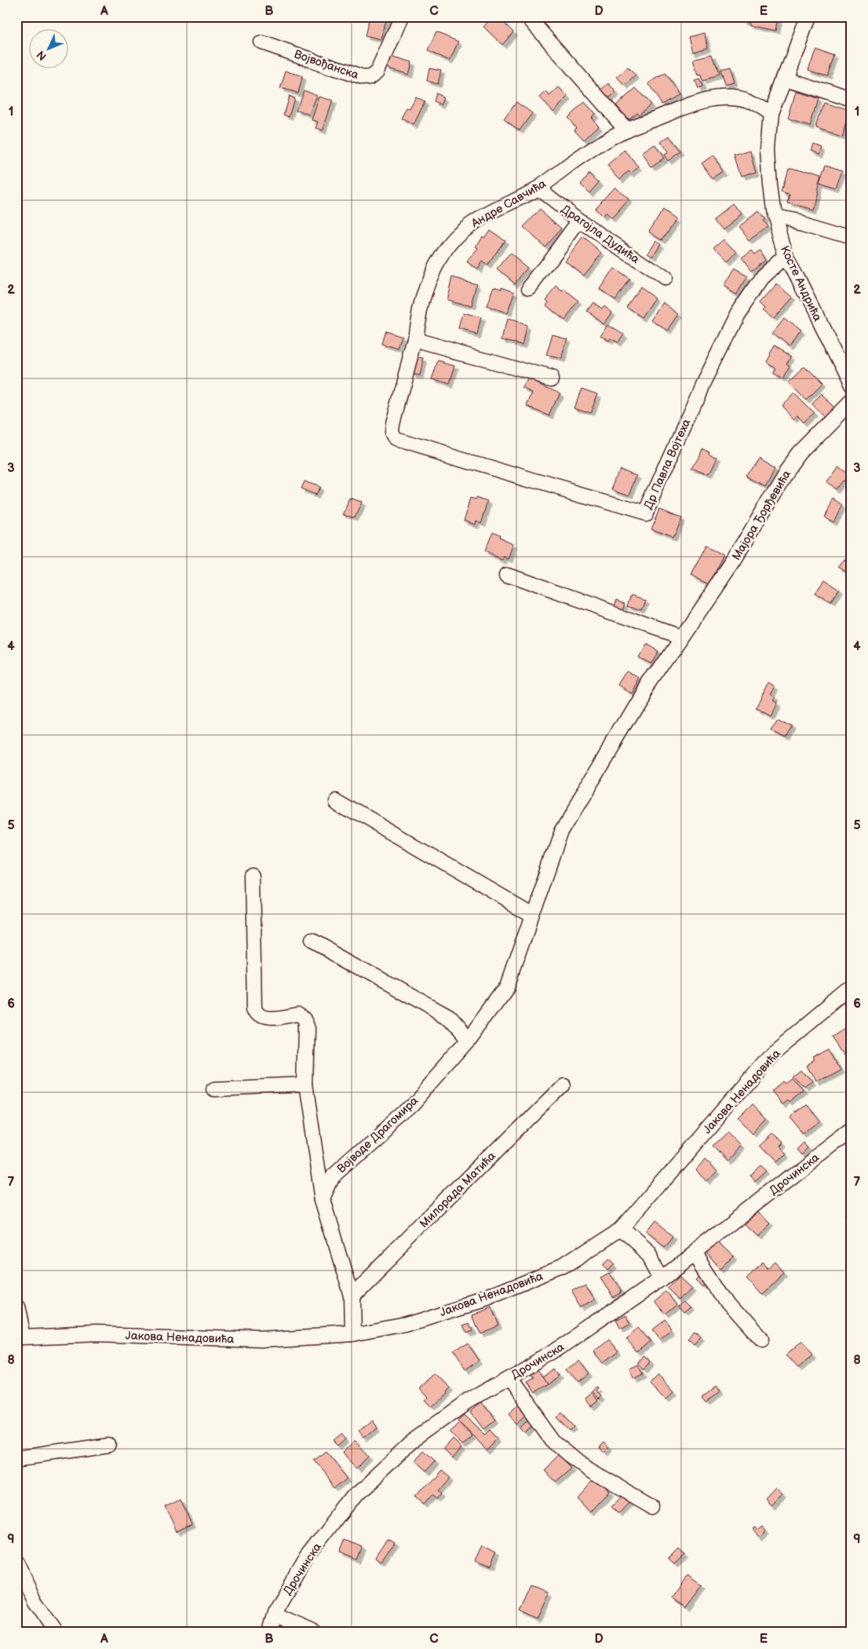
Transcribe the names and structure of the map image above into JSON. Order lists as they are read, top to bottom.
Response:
{
  "streets": {
    "street": [
      "Војвођанска",
      "Андре Савчића",
      "Драгојла Дудића",
      "Косте Андрића",
      "Др Павла Војтеха",
      "Мајора Ђорђевића",
      "Јакова Ненадовића",
      "Војводе Драгомира",
      "Дрочинска",
      "Милорада Матића"
    ]
  },
  "crossings": [
    ["Андре Савчића", "Драгојла Дудића"],
    ["Андре Савчића", "Косте Андрића"],
    ["Андре Савчића", "Др Павла Војтеха"],
    ["Косте Андрића", "Др Павла Војтеха"],
    ["Мајора Ђорђевића", "Војводе Драгомира"]
  ],
  "north": "bottom left",
  "grid": {
    "columns": [
      "A",
      "B",
      "C",
      "D",
      "E"
    ],
    "rows": [
      "1",
      "2",
      "3",
      "4",
      "5",
      "6",
      "7",
      "8",
      "9"
    ]
  }
}
